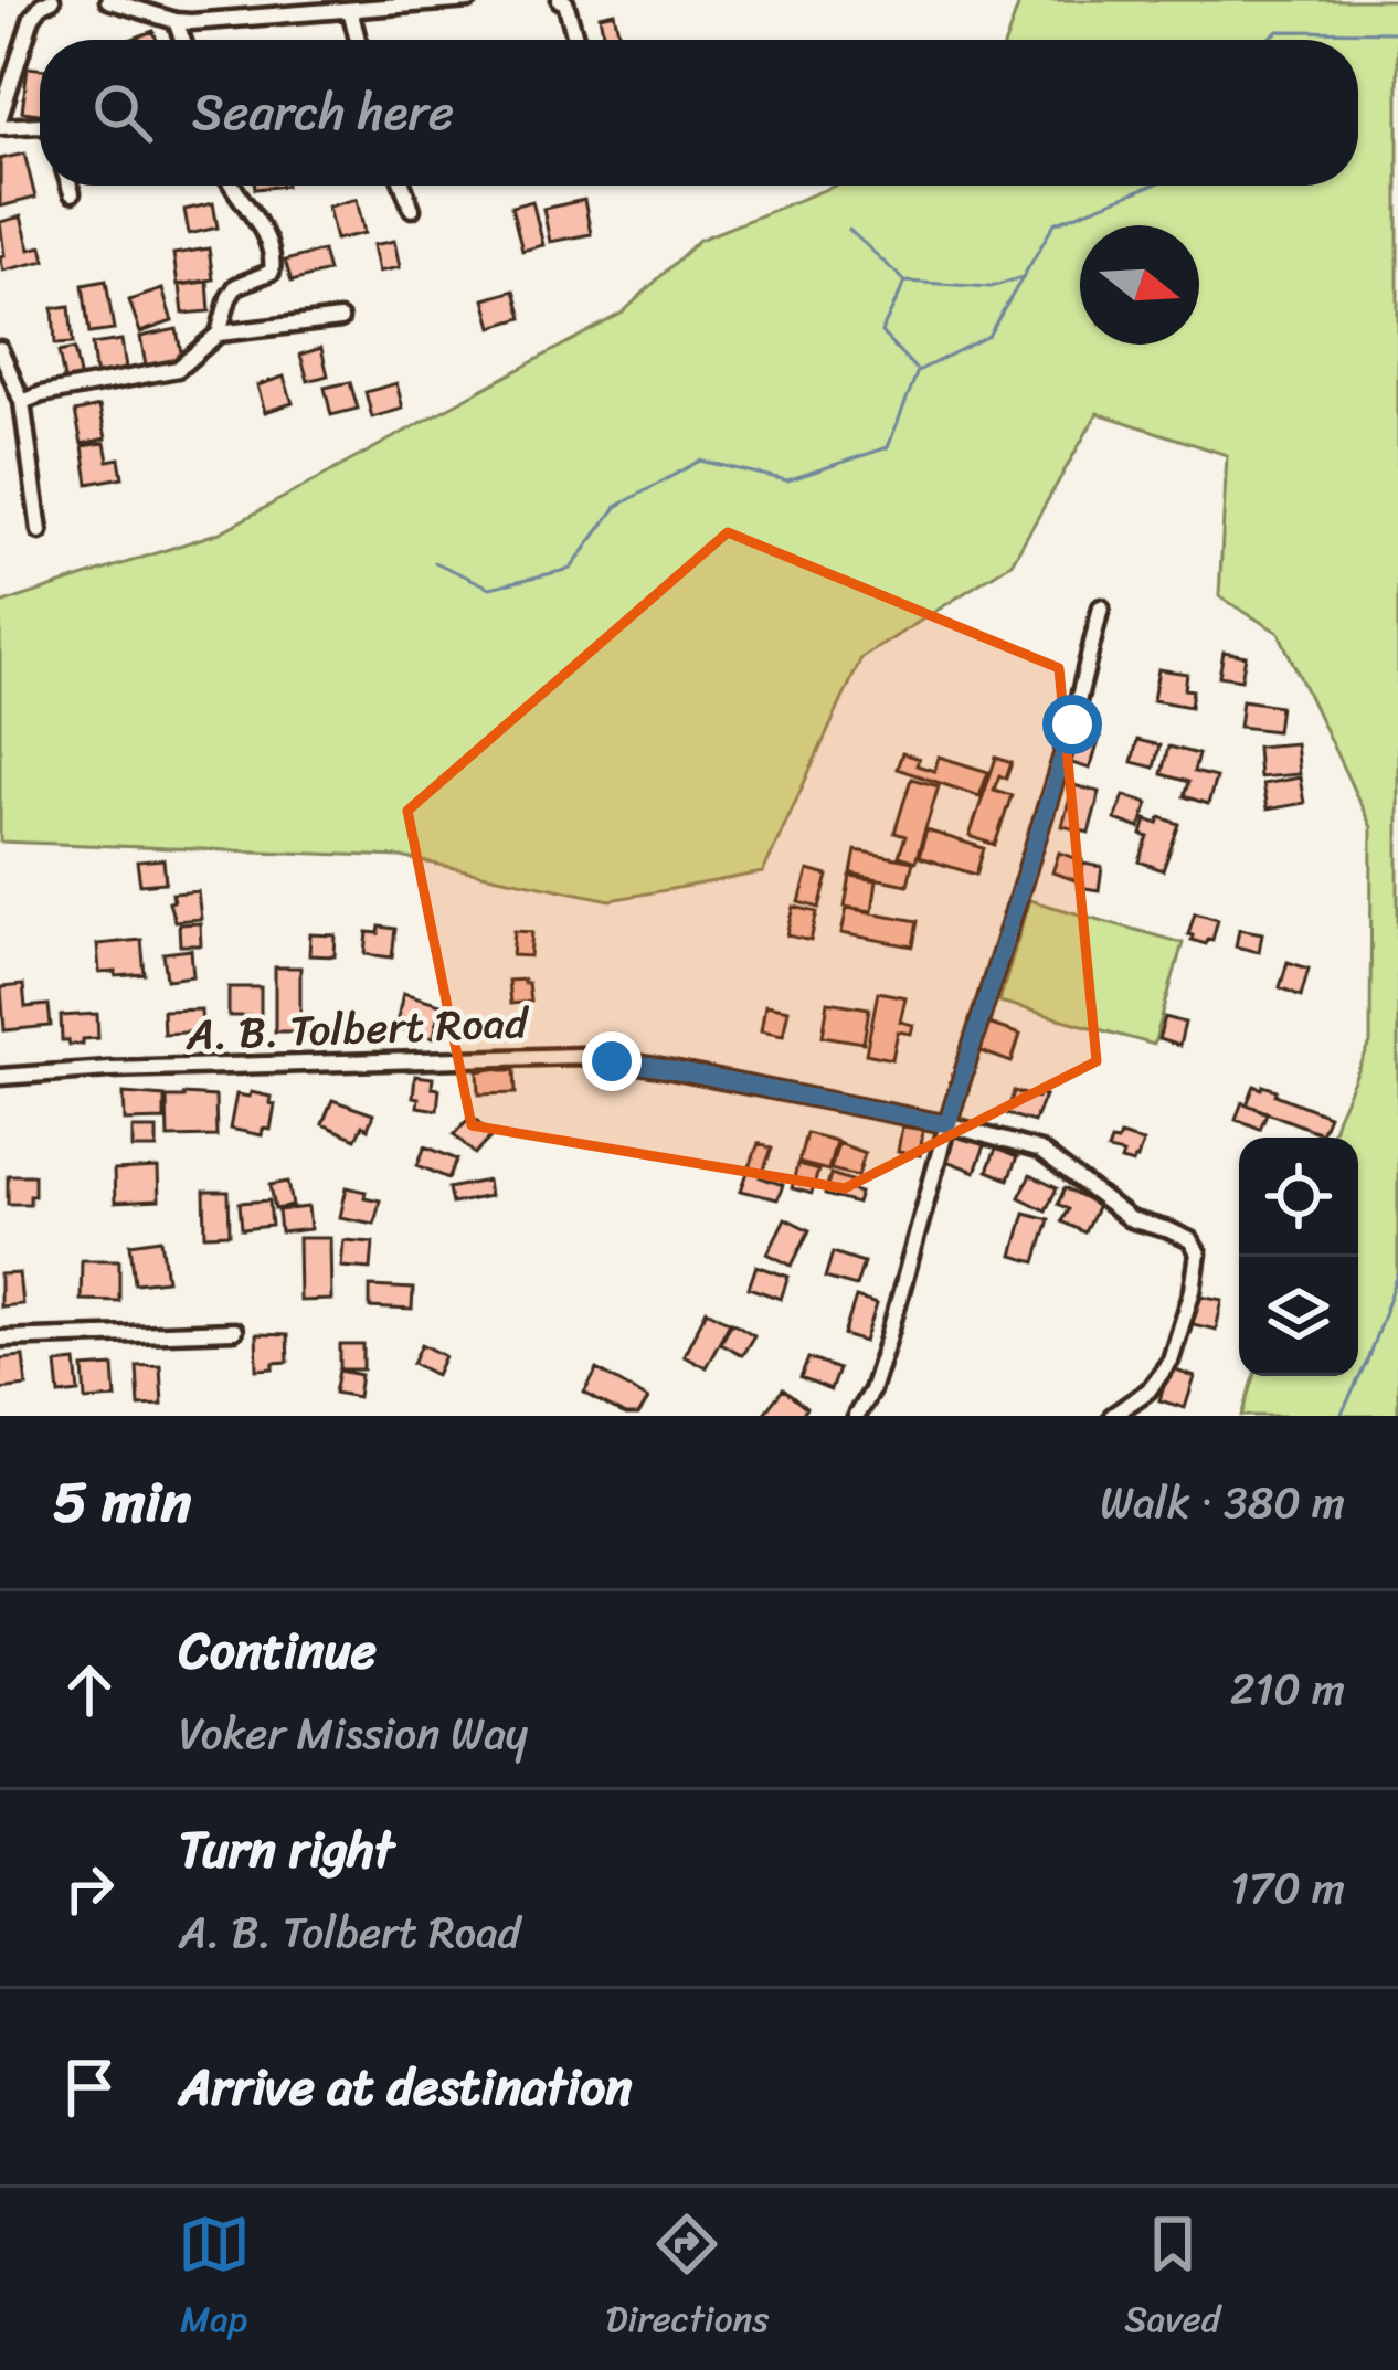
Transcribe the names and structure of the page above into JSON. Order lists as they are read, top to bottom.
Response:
{
  "streets": {
    "street": ["A. B. Tolbert Road"]
  },
  "north": "right",
  "page": {
    "search": "Search here",
    "heading": ["5 min", "Walk · 380 m"],
    "list": [
      ["Continue", "Voker Mission Way", "210 m"],
      ["Turn right", "A. B. Tolbert Road", "170 m"],
      "Arrive at destination"
    ],
    "nav": ["Map", "Directions", "Saved"]
  }
}
